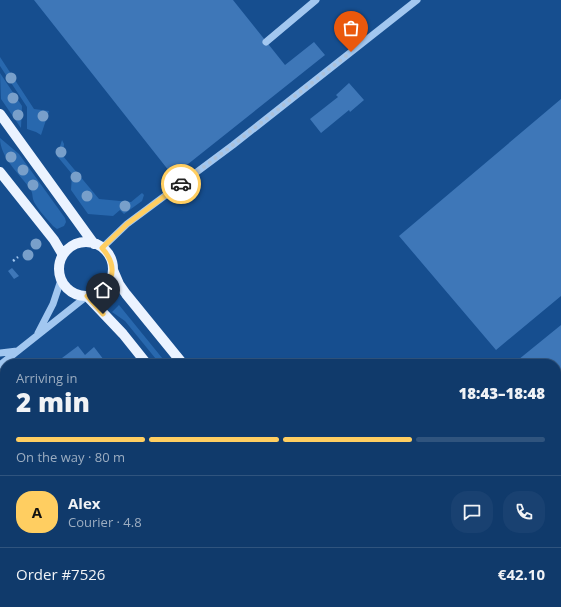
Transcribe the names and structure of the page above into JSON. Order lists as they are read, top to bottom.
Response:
{
  "page": {
    "heading": ["2 min", "Arriving in", "18:43–18:48"],
    "panel": [
      "Alex",
      "Courier · 4.8",
      "Order #7526",
      "€42.10"
    ],
    "bar": "On the way · 80 m",
    "round": "A"
  }
}
